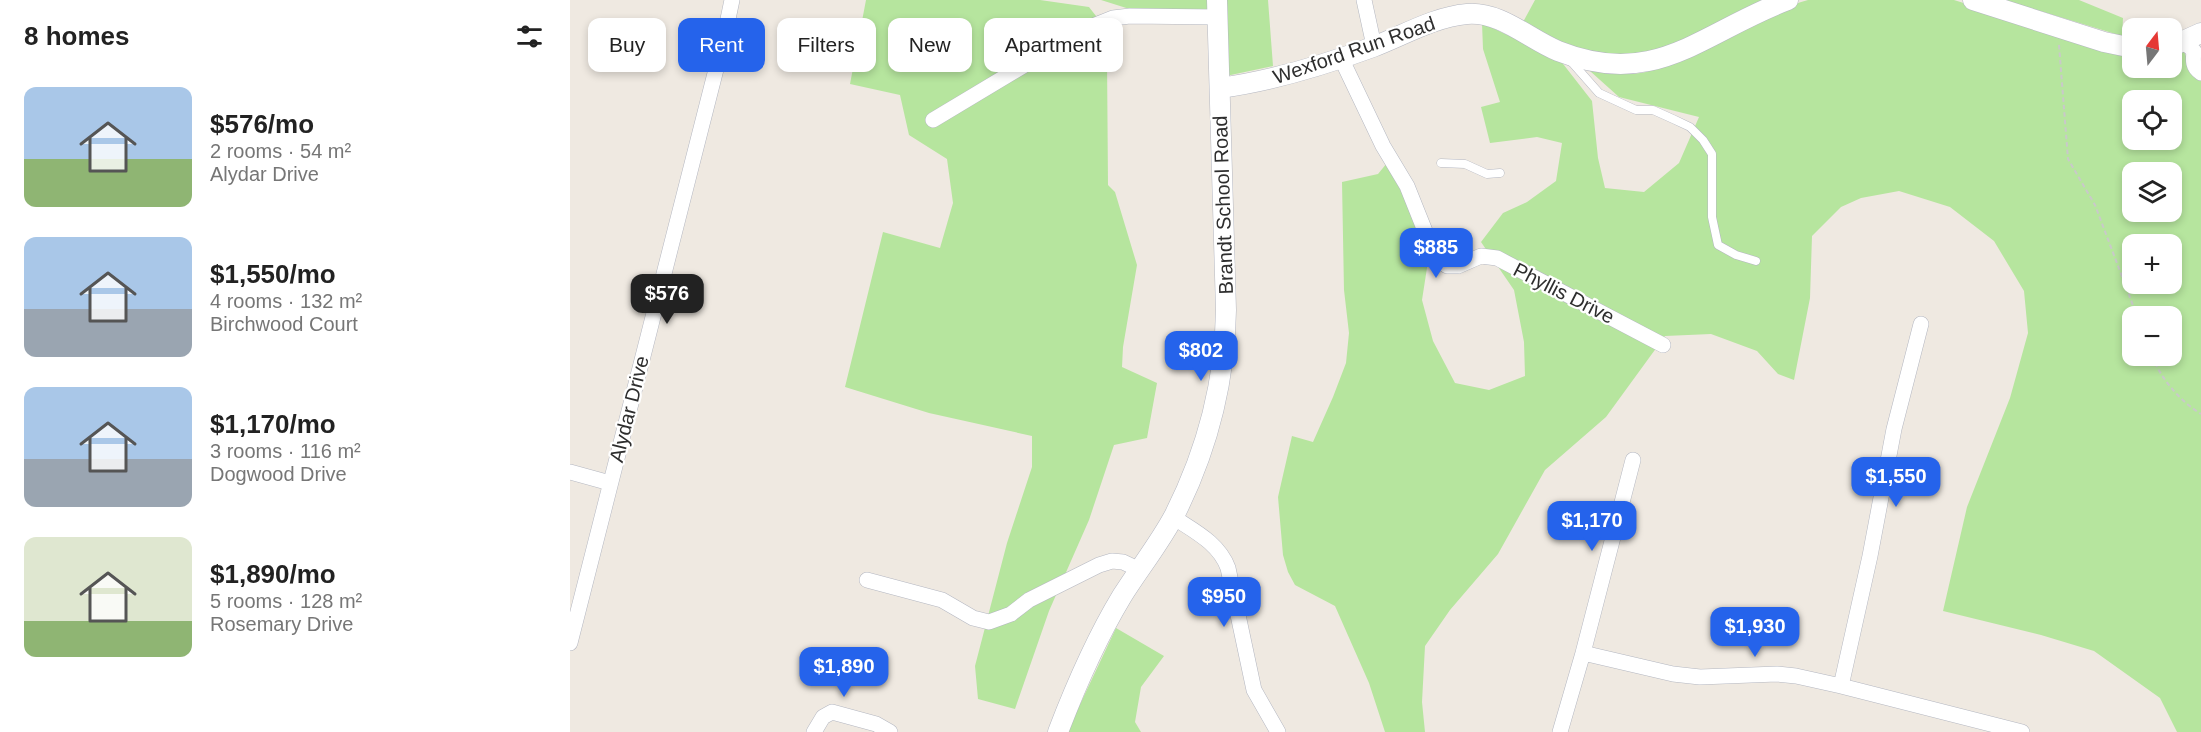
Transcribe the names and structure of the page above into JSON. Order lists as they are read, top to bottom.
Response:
{
  "streets": {
    "street": [
      "Wexford Run Road",
      "Brandt School Road",
      "Phyllis Drive",
      "Alydar Drive"
    ]
  },
  "crossings": [
    ["Wexford Run Road", "Brandt School Road"],
    ["Wexford Run Road", "Phyllis Drive"]
  ],
  "north": "top",
  "page": {
    "heading": "8 homes",
    "map_buttons": ["+", "−"],
    "chip": [
      "Buy",
      "Rent",
      "Filters",
      "New",
      "Apartment"
    ],
    "list": [
      {
        "name": "$576/mo",
        "note": "2 rooms · 54 m² · Alydar Drive"
      },
      {
        "name": "$1,550/mo",
        "note": "4 rooms · 132 m² · Birchwood Court"
      },
      {
        "name": "$1,170/mo",
        "note": "3 rooms · 116 m² · Dogwood Drive"
      },
      {
        "name": "$1,890/mo",
        "note": "5 rooms · 128 m² · Rosemary Drive"
      }
    ],
    "price": [
      "$885",
      "$576",
      "$802",
      "$1,550",
      "$1,170",
      "$950",
      "$1,930",
      "$1,890"
    ]
  }
}
